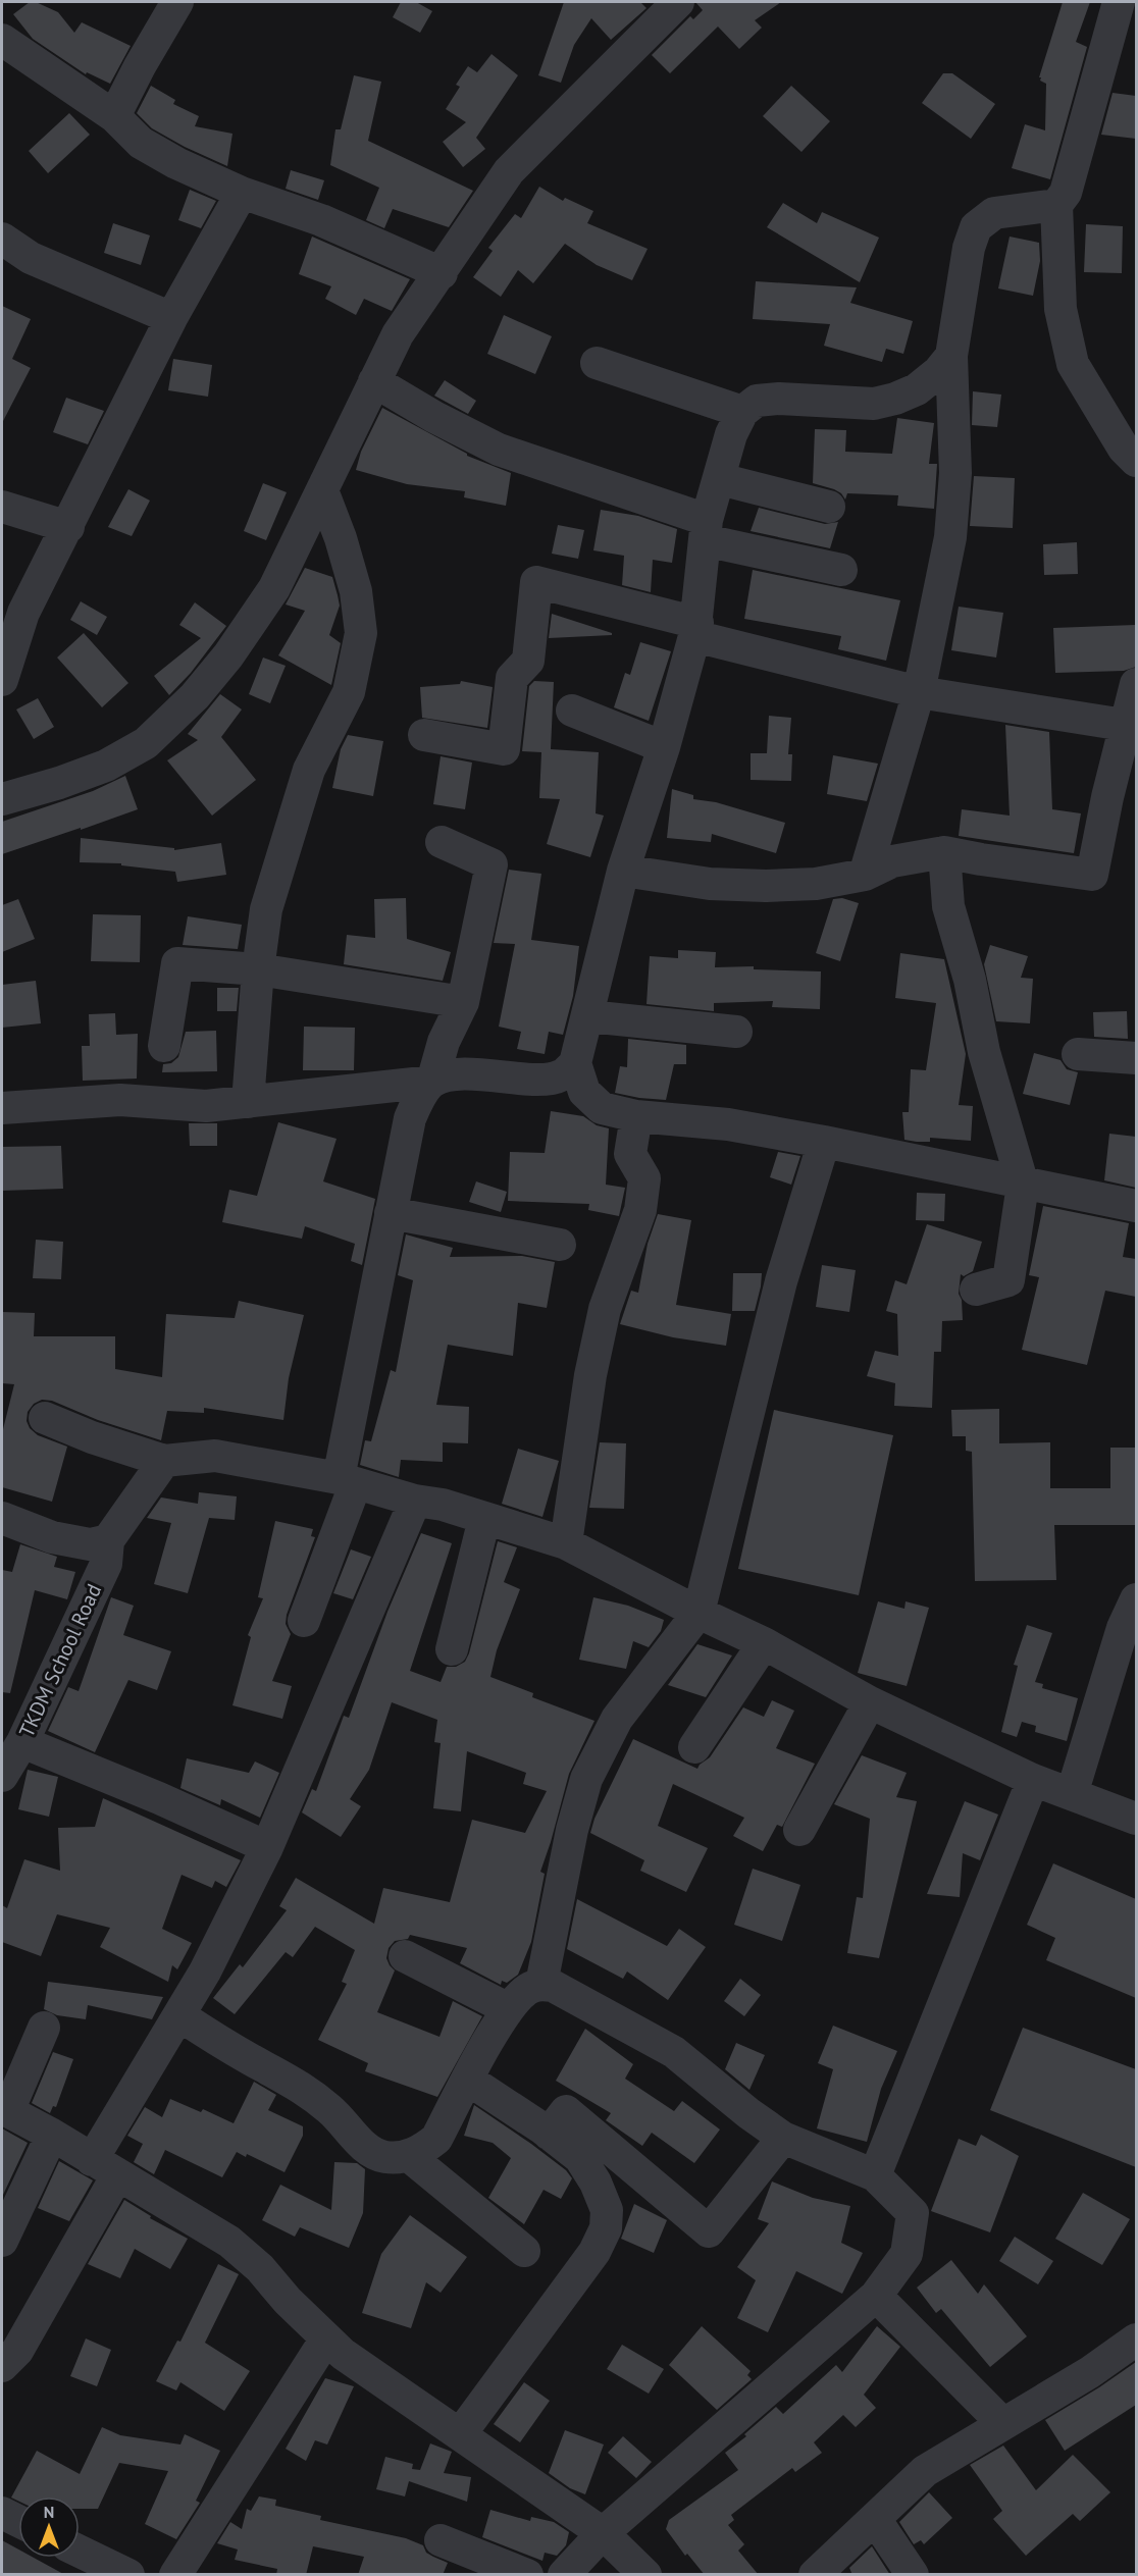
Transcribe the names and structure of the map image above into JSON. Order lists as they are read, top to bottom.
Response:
{
  "streets": {
    "street": ["TKDM School Road"]
  },
  "north": "top"
}
